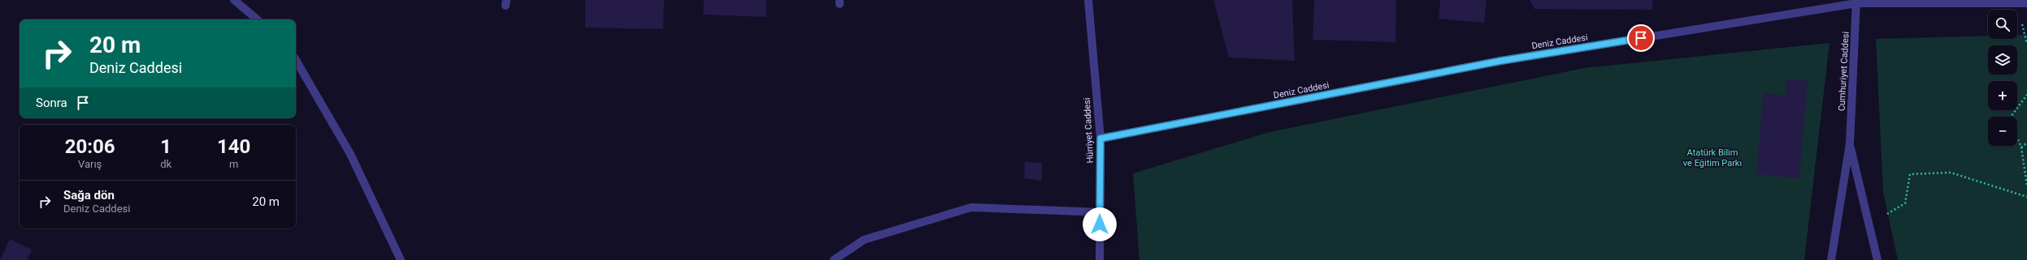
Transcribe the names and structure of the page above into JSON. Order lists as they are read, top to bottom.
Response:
{
  "streets": {
    "street": ["Deniz Caddesi", "Cumhuriyet Caddesi", "Hürriyet Caddesi"]
  },
  "crossings": [
    ["Deniz Caddesi", "Cumhuriyet Caddesi"],
    ["Deniz Caddesi", "Hürriyet Caddesi"]
  ],
  "parks": ["Atatürk Bilim ve Eğitim Parkı"],
  "page": {
    "map_buttons": ["+", "−"],
    "turn": ["20 m", "Deniz Caddesi"],
    "then": "Sonra",
    "eta": [
      "20:06",
      "Varış",
      "1",
      "dk",
      "140",
      "m"
    ],
    "list": [
      {
        "name": "Sağa dön",
        "note": "Deniz Caddesi",
        "value": "20 m"
      }
    ]
  }
}
